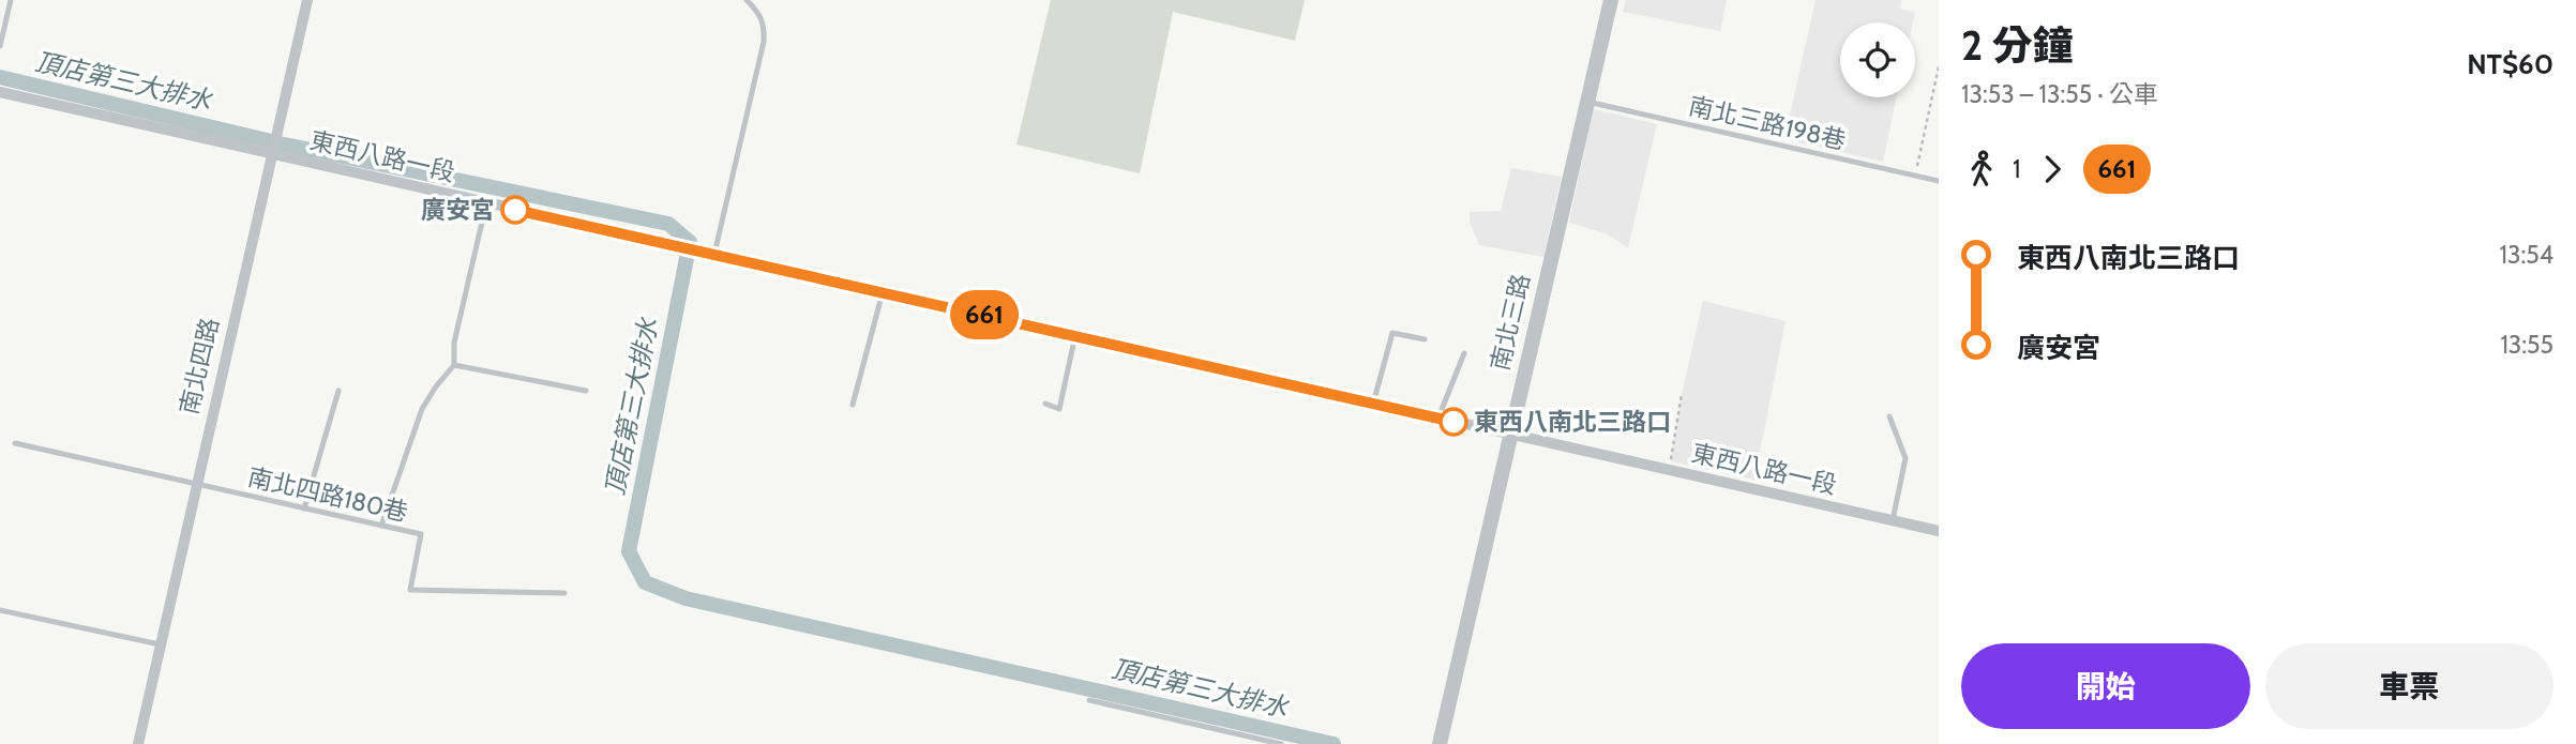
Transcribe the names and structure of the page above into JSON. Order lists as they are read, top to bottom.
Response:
{
  "streets": {
    "street": ["東西八路一段", "南北三路", "南北四路"],
    "lane": ["南北三路198巷", "南北四路180巷"]
  },
  "crossings": [
    ["南北三路198巷", "南北三路"],
    ["東西八路一段", "南北三路"],
    ["東西八路一段", "南北四路"],
    ["南北四路", "南北四路180巷"]
  ],
  "water": ["頂店第三大排水"],
  "places": ["廣安宮", "東西八南北三路口"],
  "lines": ["bus line 661"],
  "page": {
    "on_map": "661",
    "heading": ["2 分鐘", "13:53 – 13:55 · 公車", "NT$60"],
    "legs": ["1", "661"],
    "list": [
      {
        "name": "東西八南北三路口",
        "value": "13:54"
      },
      {
        "name": "廣安宮",
        "value": "13:55"
      }
    ],
    "buttons": ["開始", "車票"]
  }
}
